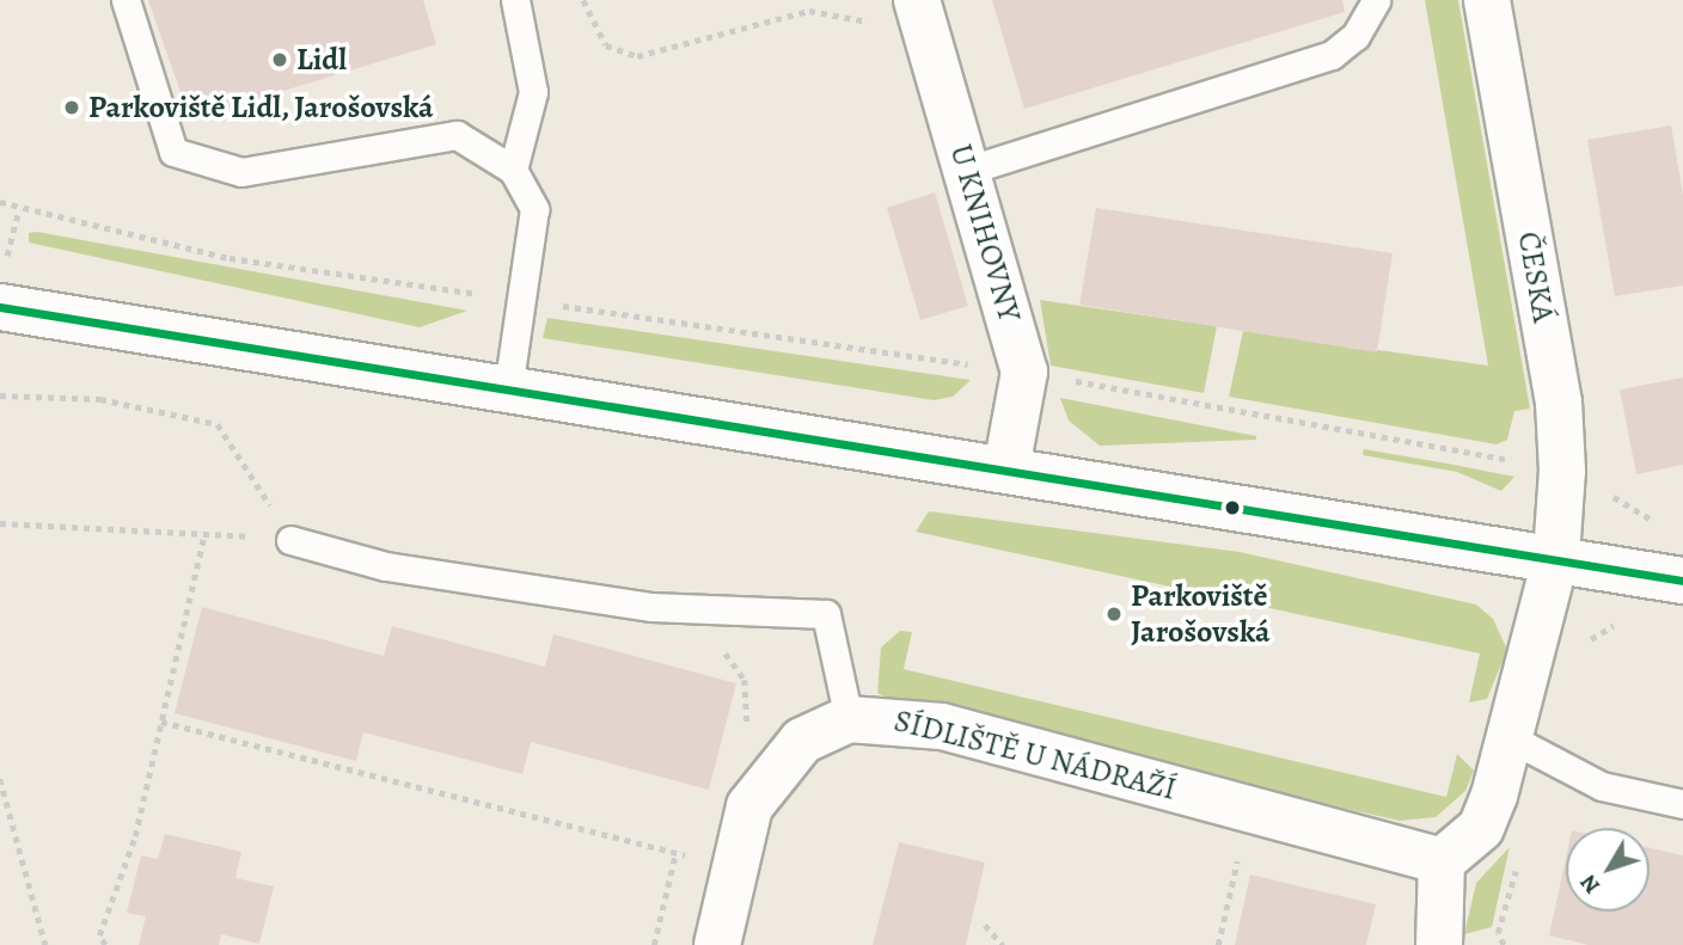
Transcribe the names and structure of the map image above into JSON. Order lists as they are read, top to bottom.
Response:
{
  "streets": {
    "street": ["U KNIHOVNY", "ČESKÁ", "SÍDLIŠTĚ U NÁDRAŽÍ"]
  },
  "places": ["Lidl", "Parkoviště Lidl, Jarošovská", "Parkoviště Jarošovská"],
  "north": "bottom left"
}
